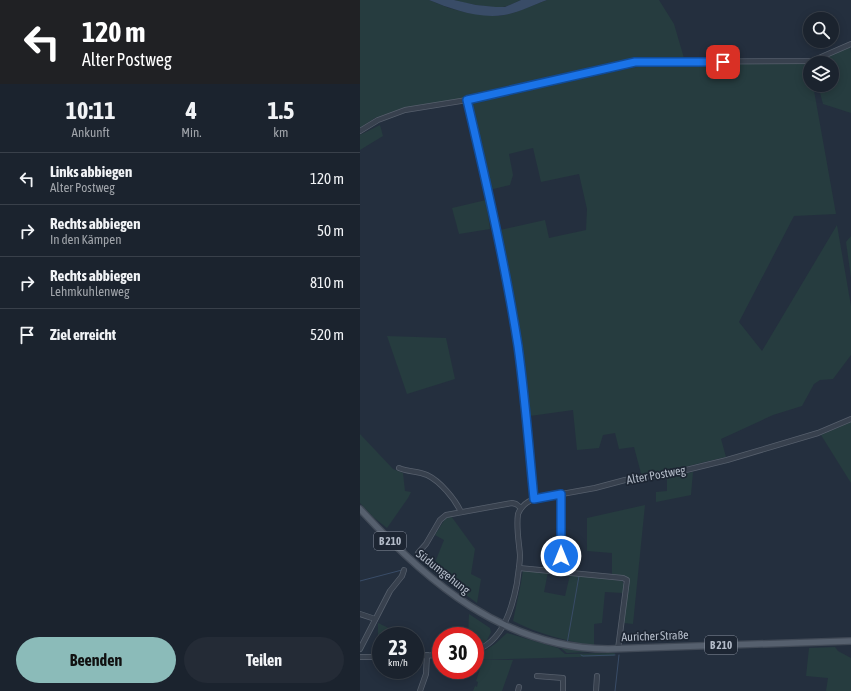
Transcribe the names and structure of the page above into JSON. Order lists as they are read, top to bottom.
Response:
{
  "streets": {
    "main road": ["B 210", "Südumgehung", "Auricher Straße"],
    "street": ["Alter Postweg"]
  },
  "crossings": [
    ["Südumgehung", "Auricher Straße"]
  ],
  "page": {
    "turn": ["120 m", "Alter Postweg"],
    "eta": [
      "10:11",
      "Ankunft",
      "4",
      "Min.",
      "1.5",
      "km"
    ],
    "list": [
      {
        "name": "Links abbiegen",
        "note": "Alter Postweg",
        "value": "120 m"
      },
      {
        "name": "Rechts abbiegen",
        "note": "In den Kämpen",
        "value": "50 m"
      },
      {
        "name": "Rechts abbiegen",
        "note": "Lehmkuhlenweg",
        "value": "810 m"
      },
      {
        "name": "Ziel erreicht",
        "value": "520 m"
      }
    ],
    "speed": "23 km/h",
    "limit": "30",
    "buttons": ["Beenden", "Teilen"]
  }
}
